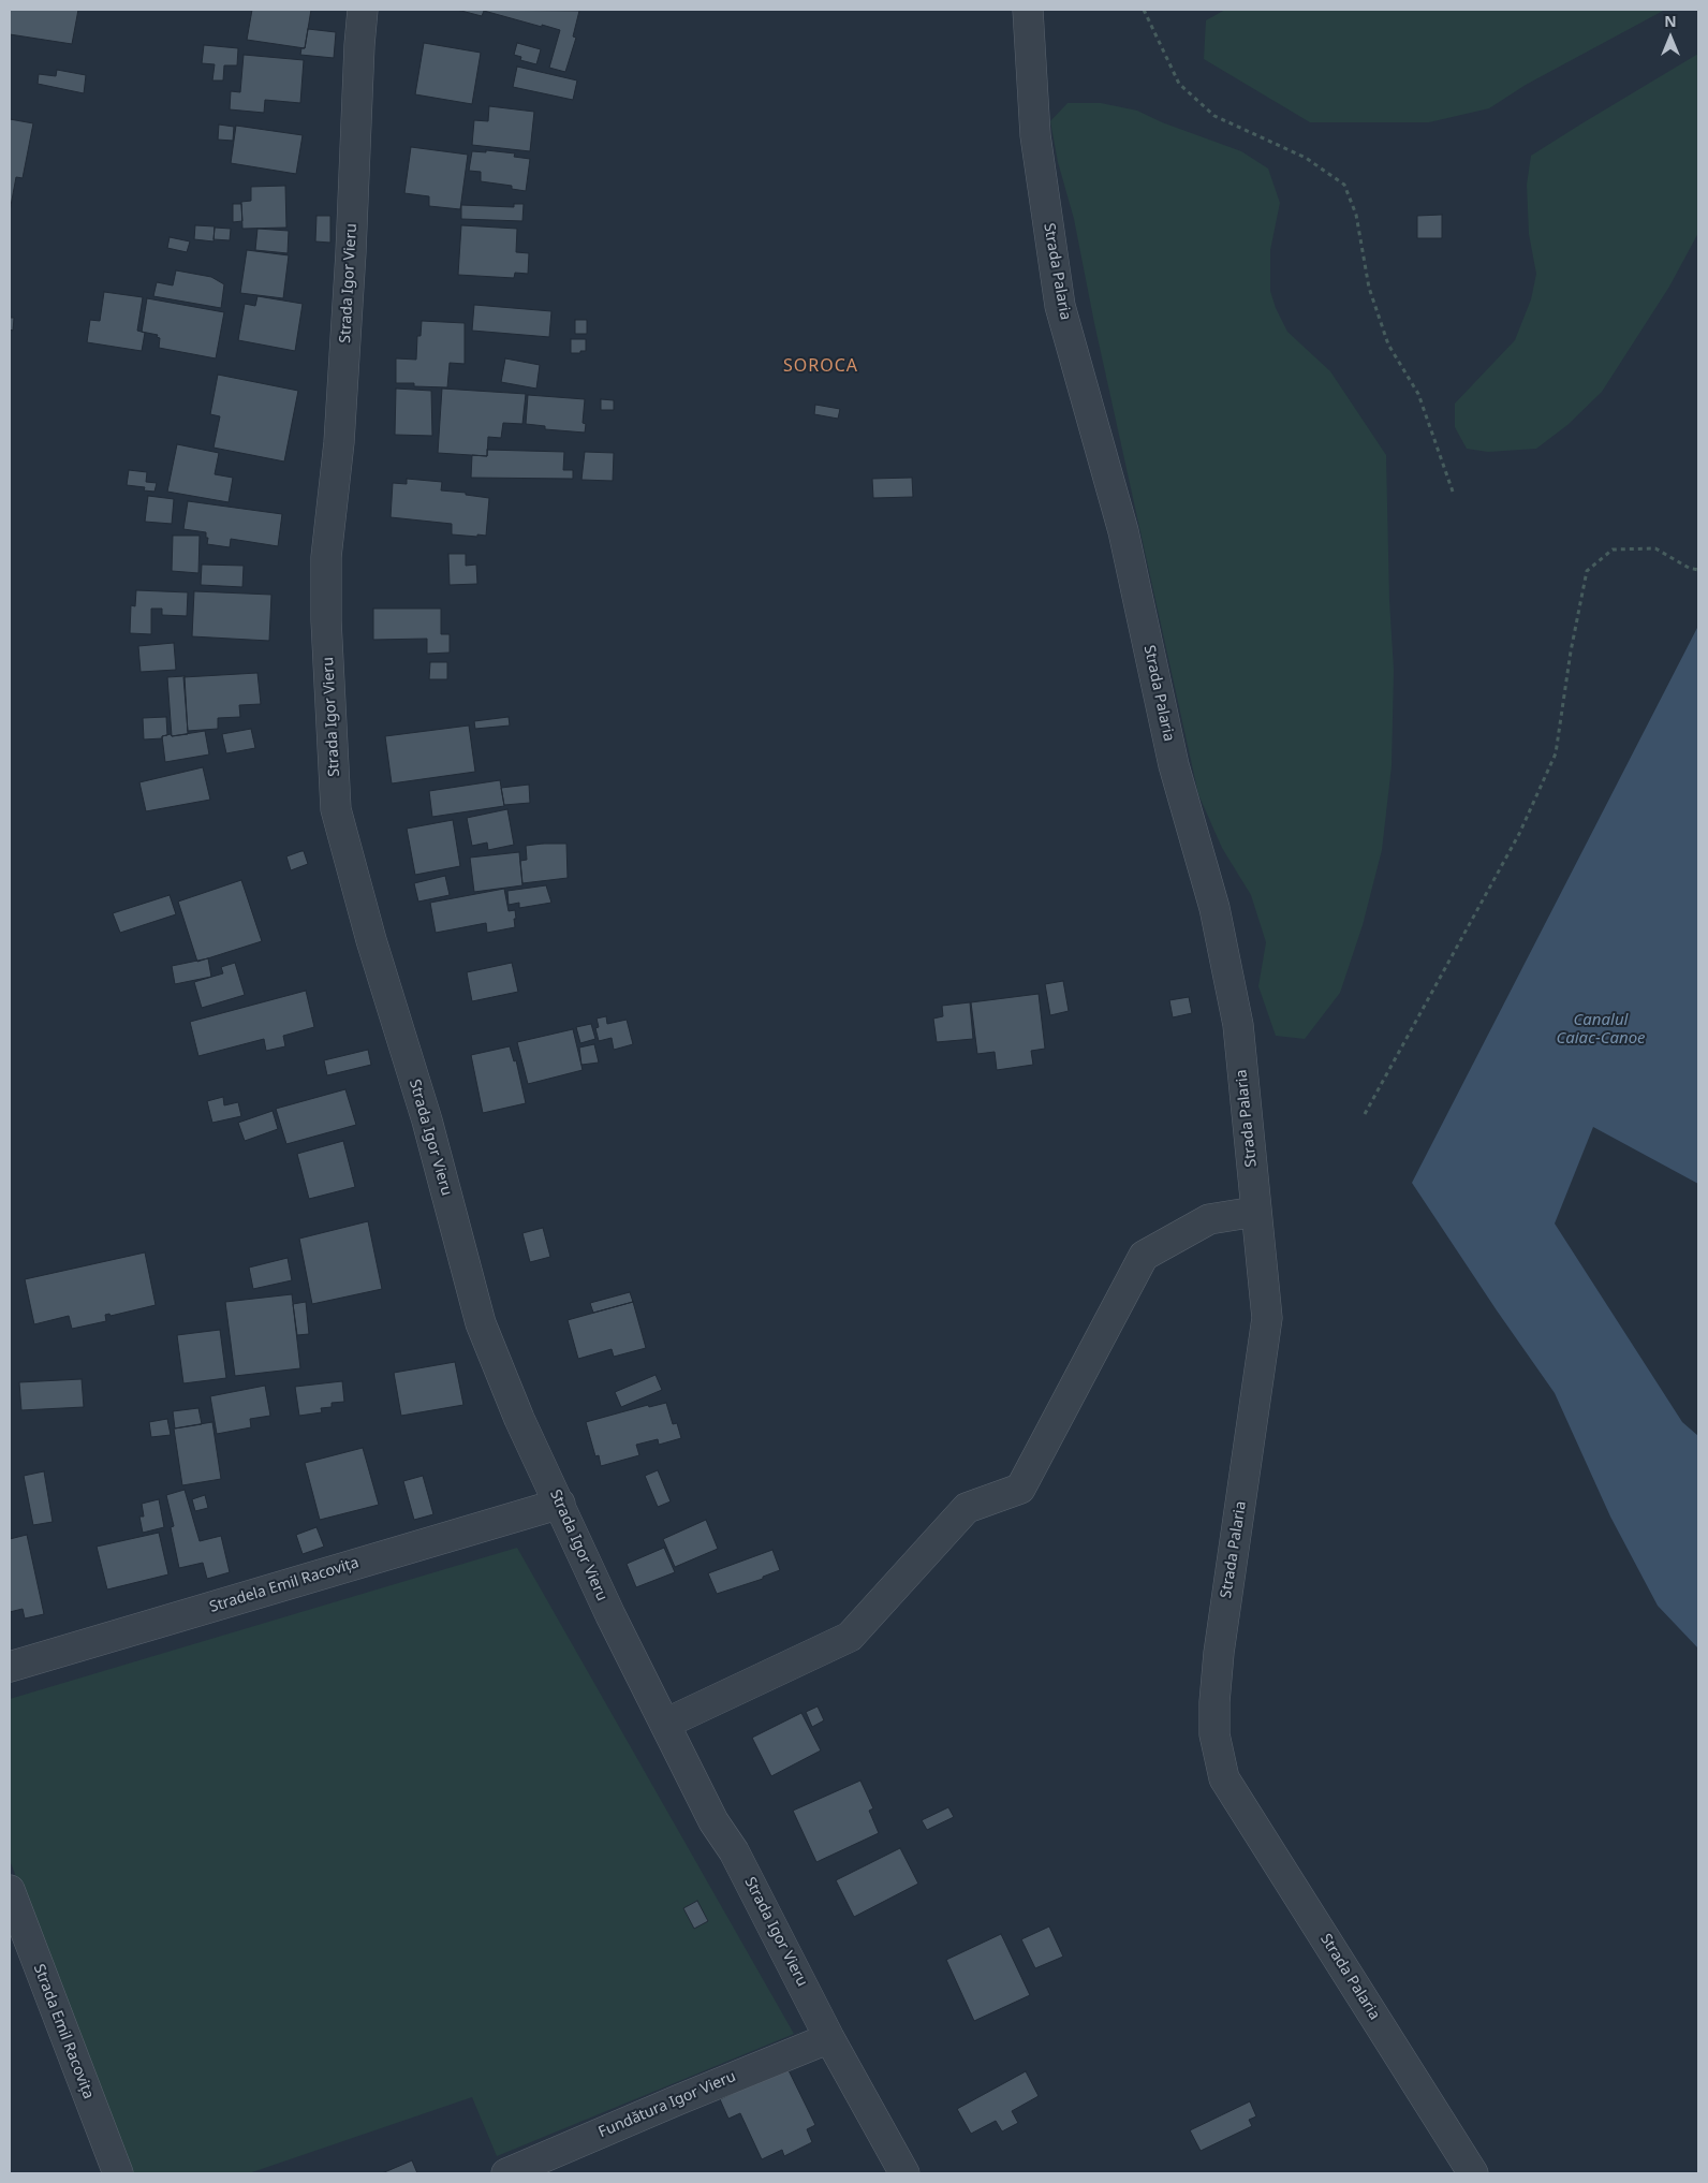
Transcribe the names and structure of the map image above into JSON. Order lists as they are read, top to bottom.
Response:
{
  "streets": {
    "street": [
      "Strada Palaria",
      "Strada Igor Vieru",
      "Stradela Emil Racovița",
      "Strada Emil Racovița",
      "Fundătura Igor Vieru"
    ]
  },
  "crossings": [
    ["Strada Igor Vieru", "Stradela Emil Racovița"],
    ["Strada Igor Vieru", "Fundătura Igor Vieru"]
  ],
  "districts": ["SOROCA"],
  "water": ["Canalul Caiac-Canoe"],
  "north": "top"
}
